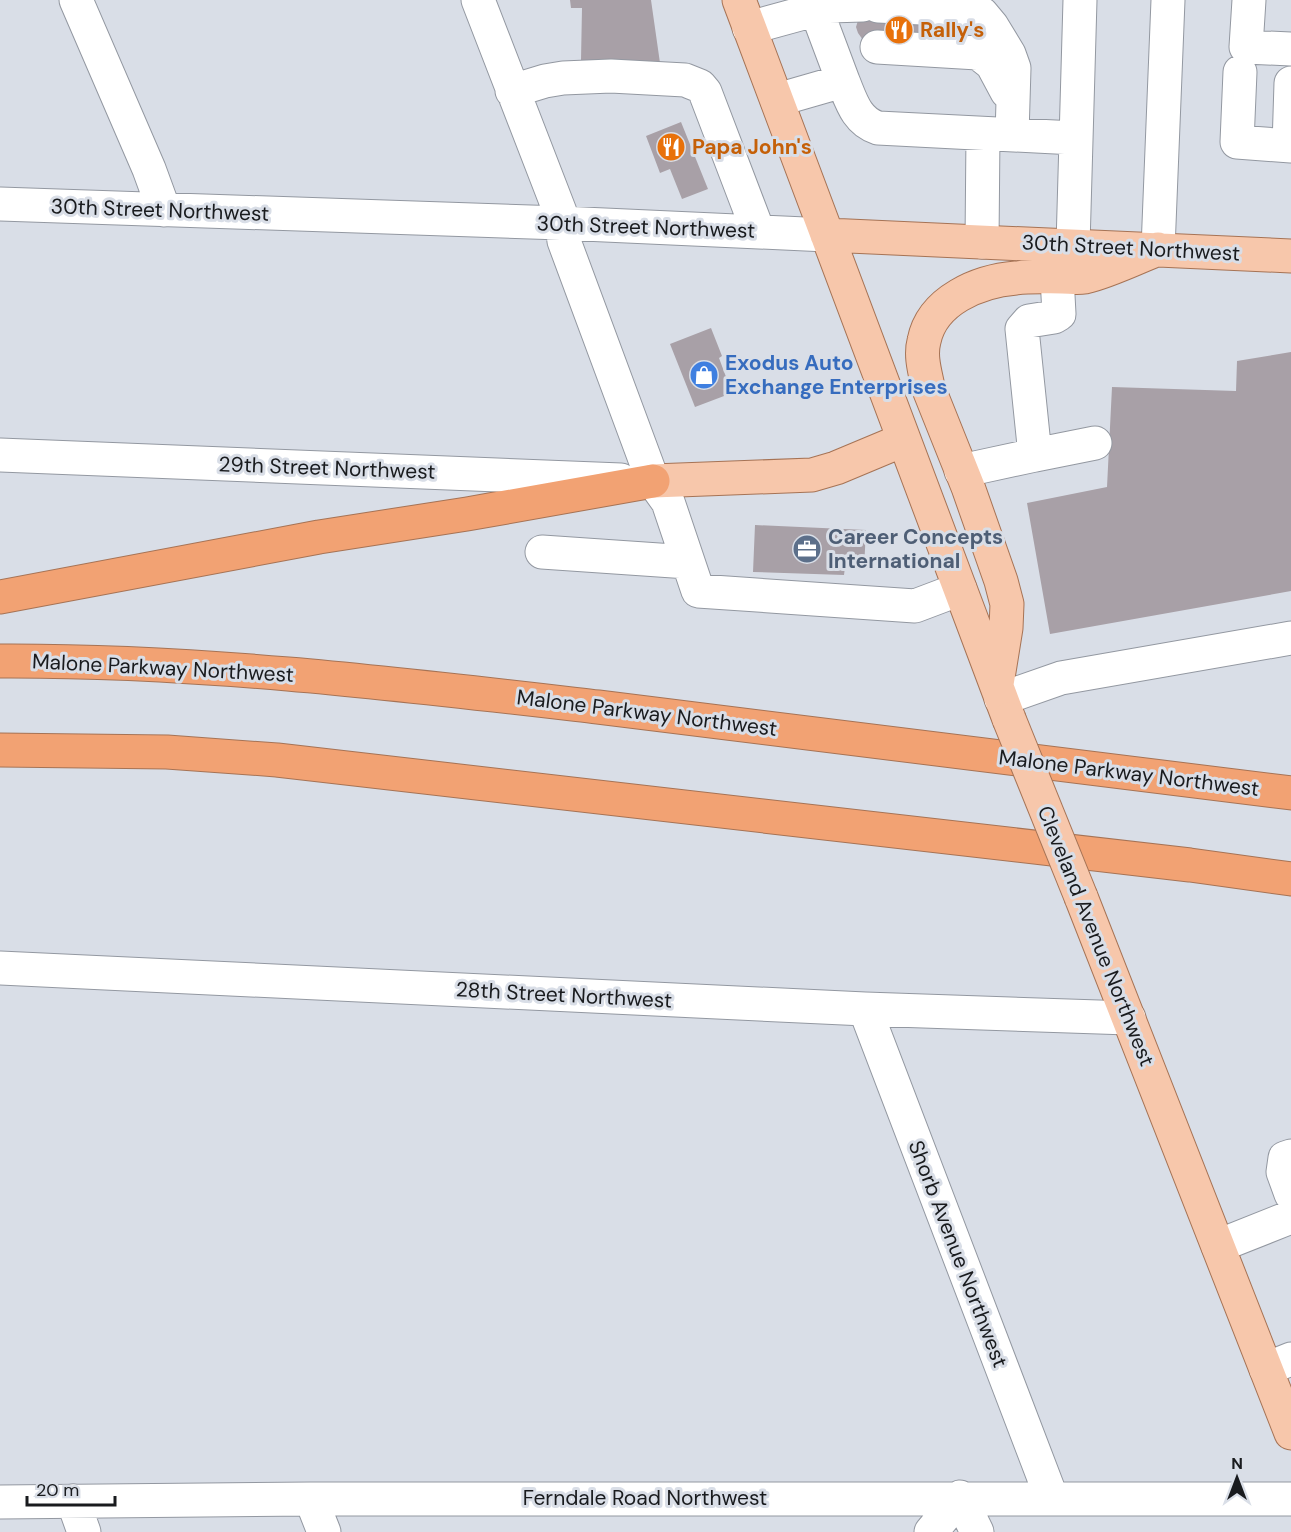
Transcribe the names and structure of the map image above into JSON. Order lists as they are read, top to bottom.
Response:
{
  "streets": {
    "highway": ["Malone Parkway Northwest"],
    "main road": ["30th Street Northwest", "Cleveland Avenue Northwest"],
    "street": [
      "29th Street Northwest",
      "28th Street Northwest",
      "Shorb Avenue Northwest",
      "Ferndale Road Northwest"
    ]
  },
  "crossings": [
    ["30th Street Northwest", "Cleveland Avenue Northwest"],
    ["Cleveland Avenue Northwest", "28th Street Northwest"],
    ["28th Street Northwest", "Shorb Avenue Northwest"],
    ["Shorb Avenue Northwest", "Ferndale Road Northwest"]
  ],
  "places": {
    "restaurant": ["Rally's", "Papa John's"],
    "shop": ["Exodus Auto Exchange Enterprises"],
    "office": ["Career Concepts International"]
  },
  "scale_bar": "20 m",
  "north": "top"
}
